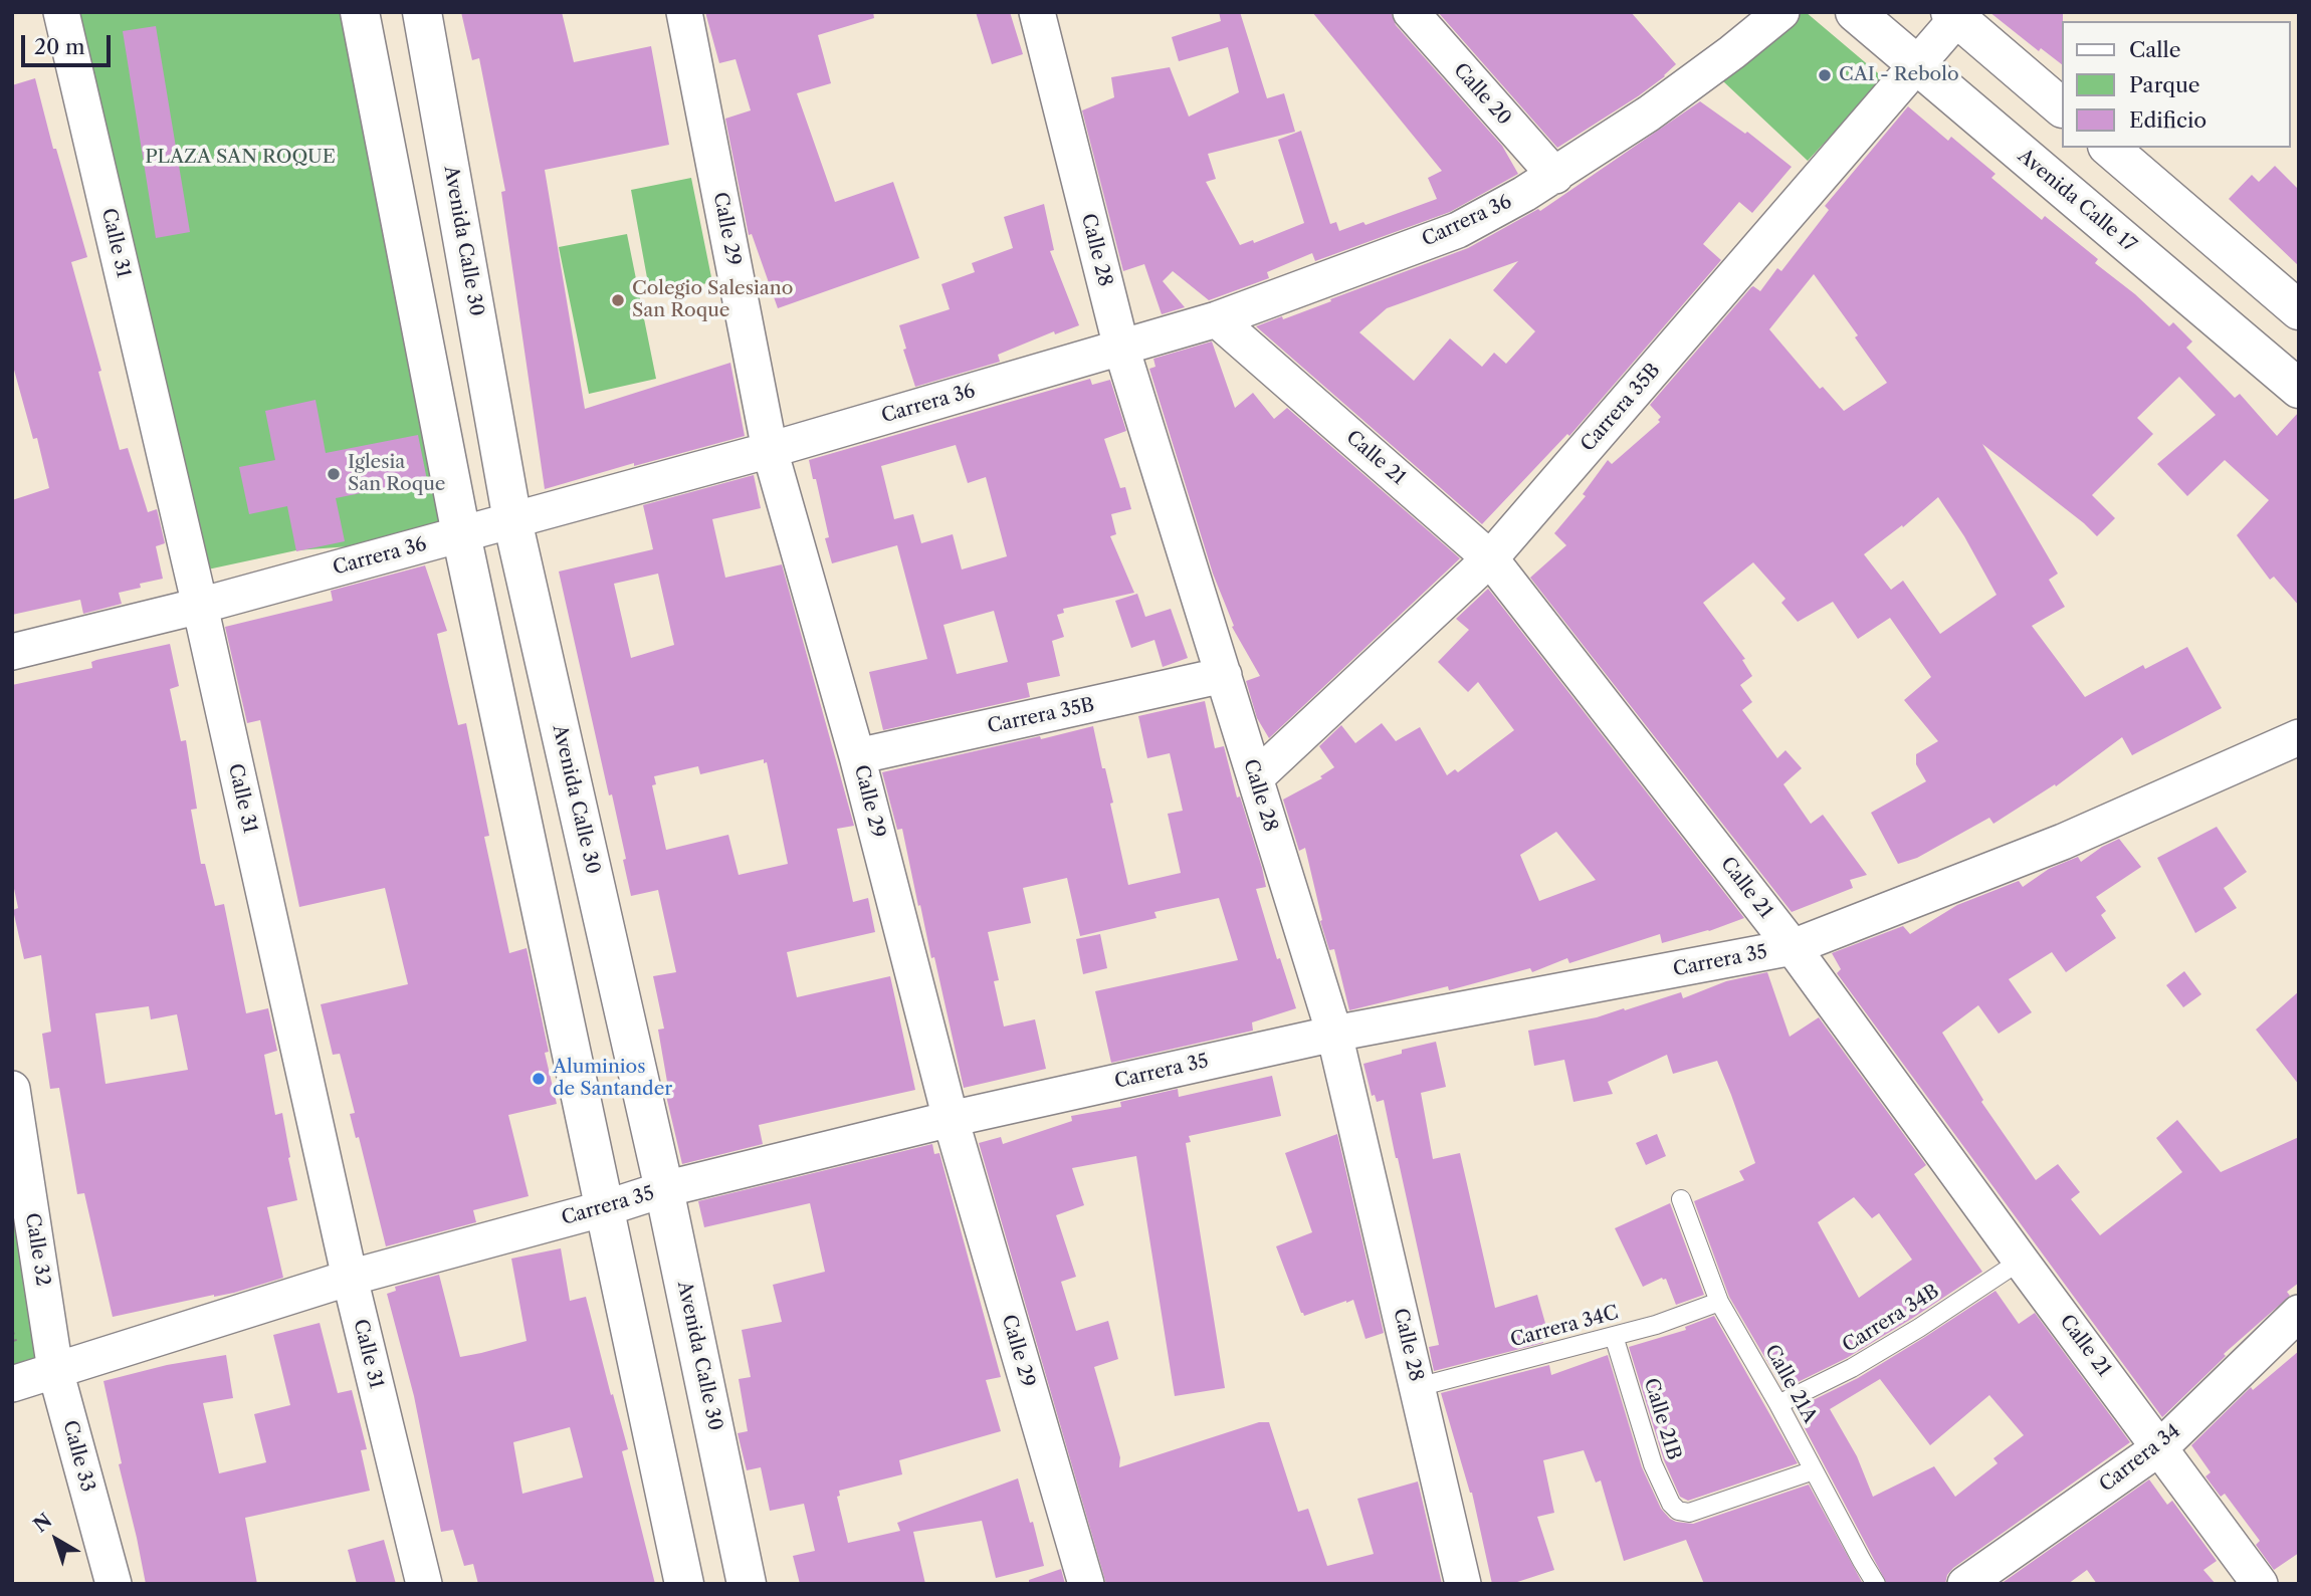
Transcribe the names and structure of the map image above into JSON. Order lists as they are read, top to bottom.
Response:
{
  "streets": {
    "main road": ["Avenida Calle 17", "Avenida Calle 30"],
    "street": [
      "Calle 20",
      "Carrera 36",
      "Calle 29",
      "Calle 31",
      "Calle 28",
      "Carrera 35B",
      "Calle 21",
      "Carrera 35",
      "Calle 32",
      "Calle 33",
      "Carrera 34"
    ],
    "lane": [
      "Carrera 34B",
      "Carrera 34C",
      "Calle 21A",
      "Calle 21B"
    ]
  },
  "crossings": [
    ["Calle 20", "Carrera 36"],
    ["Avenida Calle 17", "Carrera 35B"],
    ["Carrera 36", "Calle 29"],
    ["Carrera 36", "Avenida Calle 30"],
    ["Carrera 36", "Calle 31"],
    ["Carrera 36", "Calle 28"],
    ["Carrera 36", "Calle 21"],
    ["Calle 29", "Carrera 35B"],
    ["Calle 29", "Carrera 35"],
    ["Avenida Calle 30", "Carrera 35"],
    ["Calle 31", "Carrera 35"],
    ["Calle 28", "Carrera 35B"],
    ["Calle 28", "Carrera 35"],
    ["Calle 28", "Carrera 34C"],
    ["Carrera 35B", "Calle 21"],
    ["Calle 21", "Carrera 35"],
    ["Calle 21", "Carrera 34B"],
    ["Calle 21", "Carrera 34"],
    ["Carrera 35", "Calle 32"],
    ["Carrera 35", "Calle 33"],
    ["Calle 32", "Calle 33"],
    ["Carrera 34B", "Calle 21A"],
    ["Carrera 34C", "Calle 21A"],
    ["Carrera 34C", "Calle 21B"],
    ["Calle 21A", "Calle 21B"]
  ],
  "parks": ["PLAZA SAN ROQUE"],
  "places": [
    "CAI - Rebolo",
    "Colegio Salesiano San Roque",
    "Iglesia San Roque",
    "Aluminios de Santander"
  ],
  "legend": ["Calle", "Parque", "Edificio"],
  "scale_bar": "20 m",
  "north": "top left"
}
